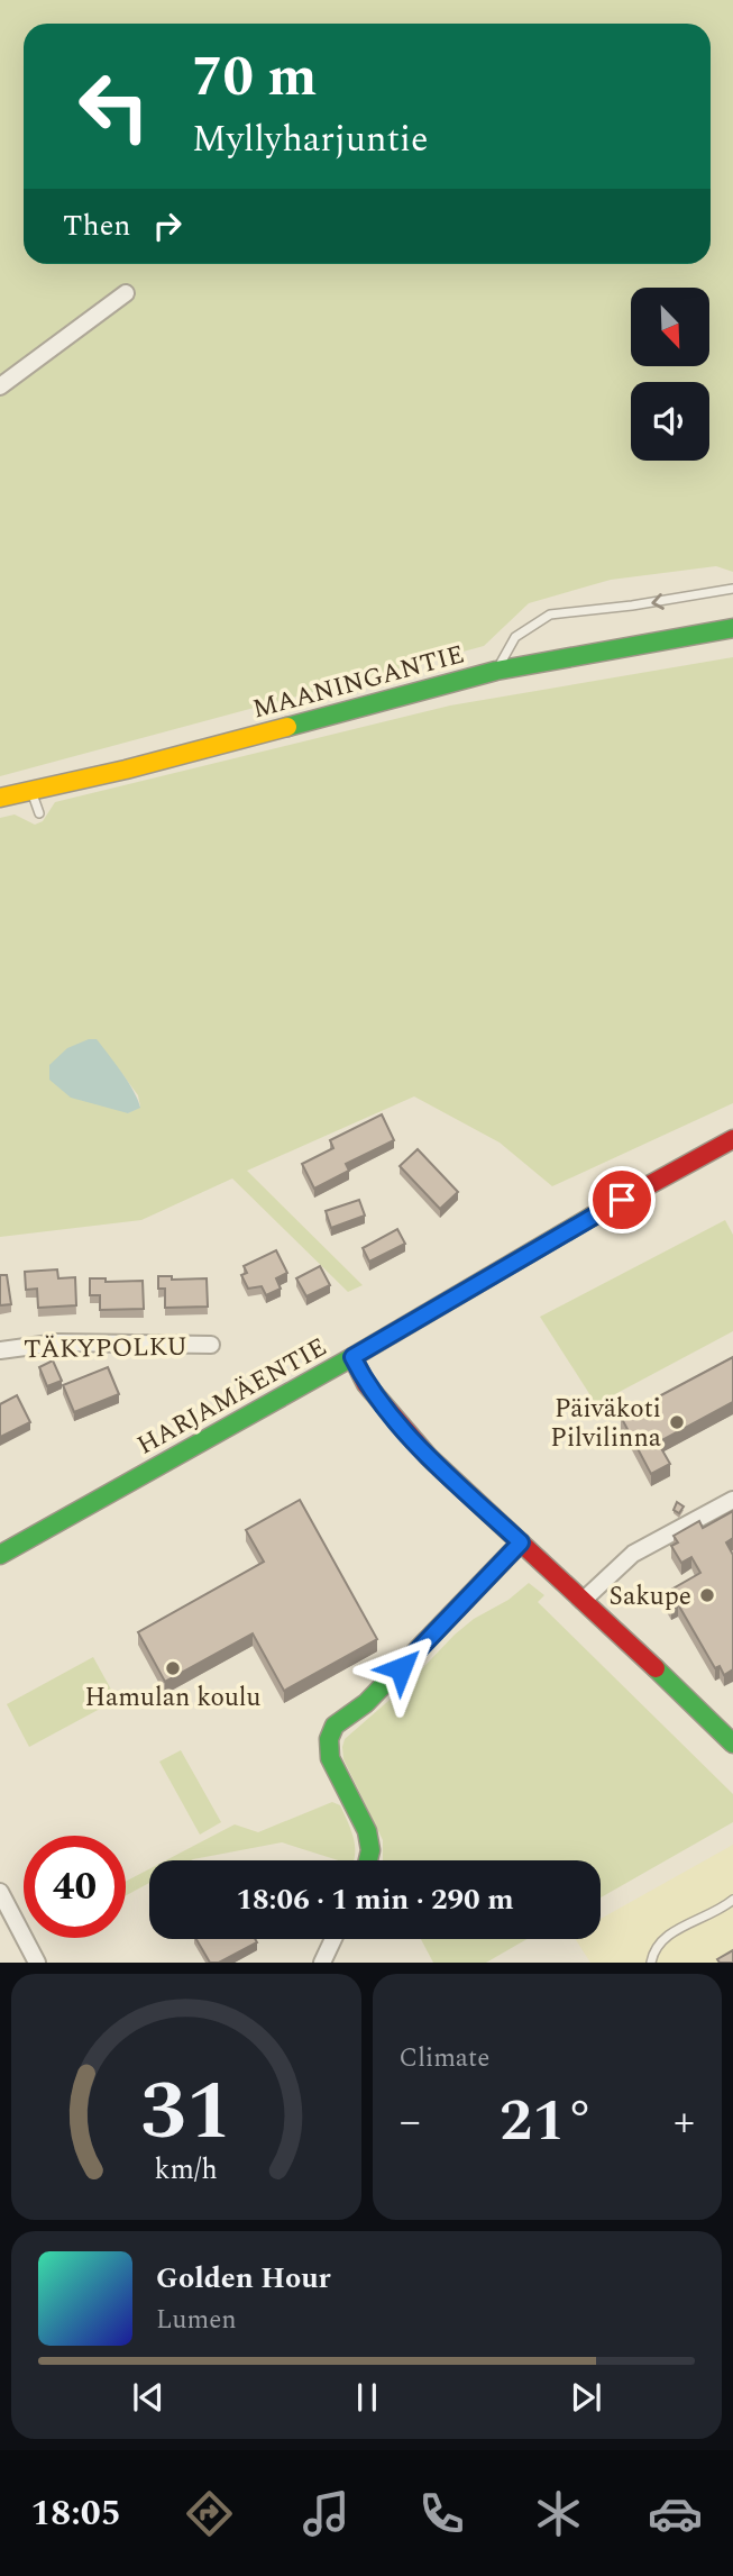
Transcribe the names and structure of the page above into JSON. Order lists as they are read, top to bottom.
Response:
{
  "streets": {
    "street": ["MAANINGANTIE", "TÄKYPOLKU", "HARJAMÄENTIE"]
  },
  "places": ["Päiväkoti Pilvilinna", "Sakupe", "Hamulan koulu"],
  "north": "bottom right",
  "page": {
    "turn": ["70 m", "Myllyharjuntie"],
    "then": "Then",
    "limit": "40",
    "trip": "18:06 · 1 min · 290 m",
    "tile": "Climate",
    "heat": ["−", "21°", "+"],
    "song": ["Golden Hour", "Lumen"],
    "tabs": "18:05",
    "gauge": ["31", "km/h"]
  }
}
